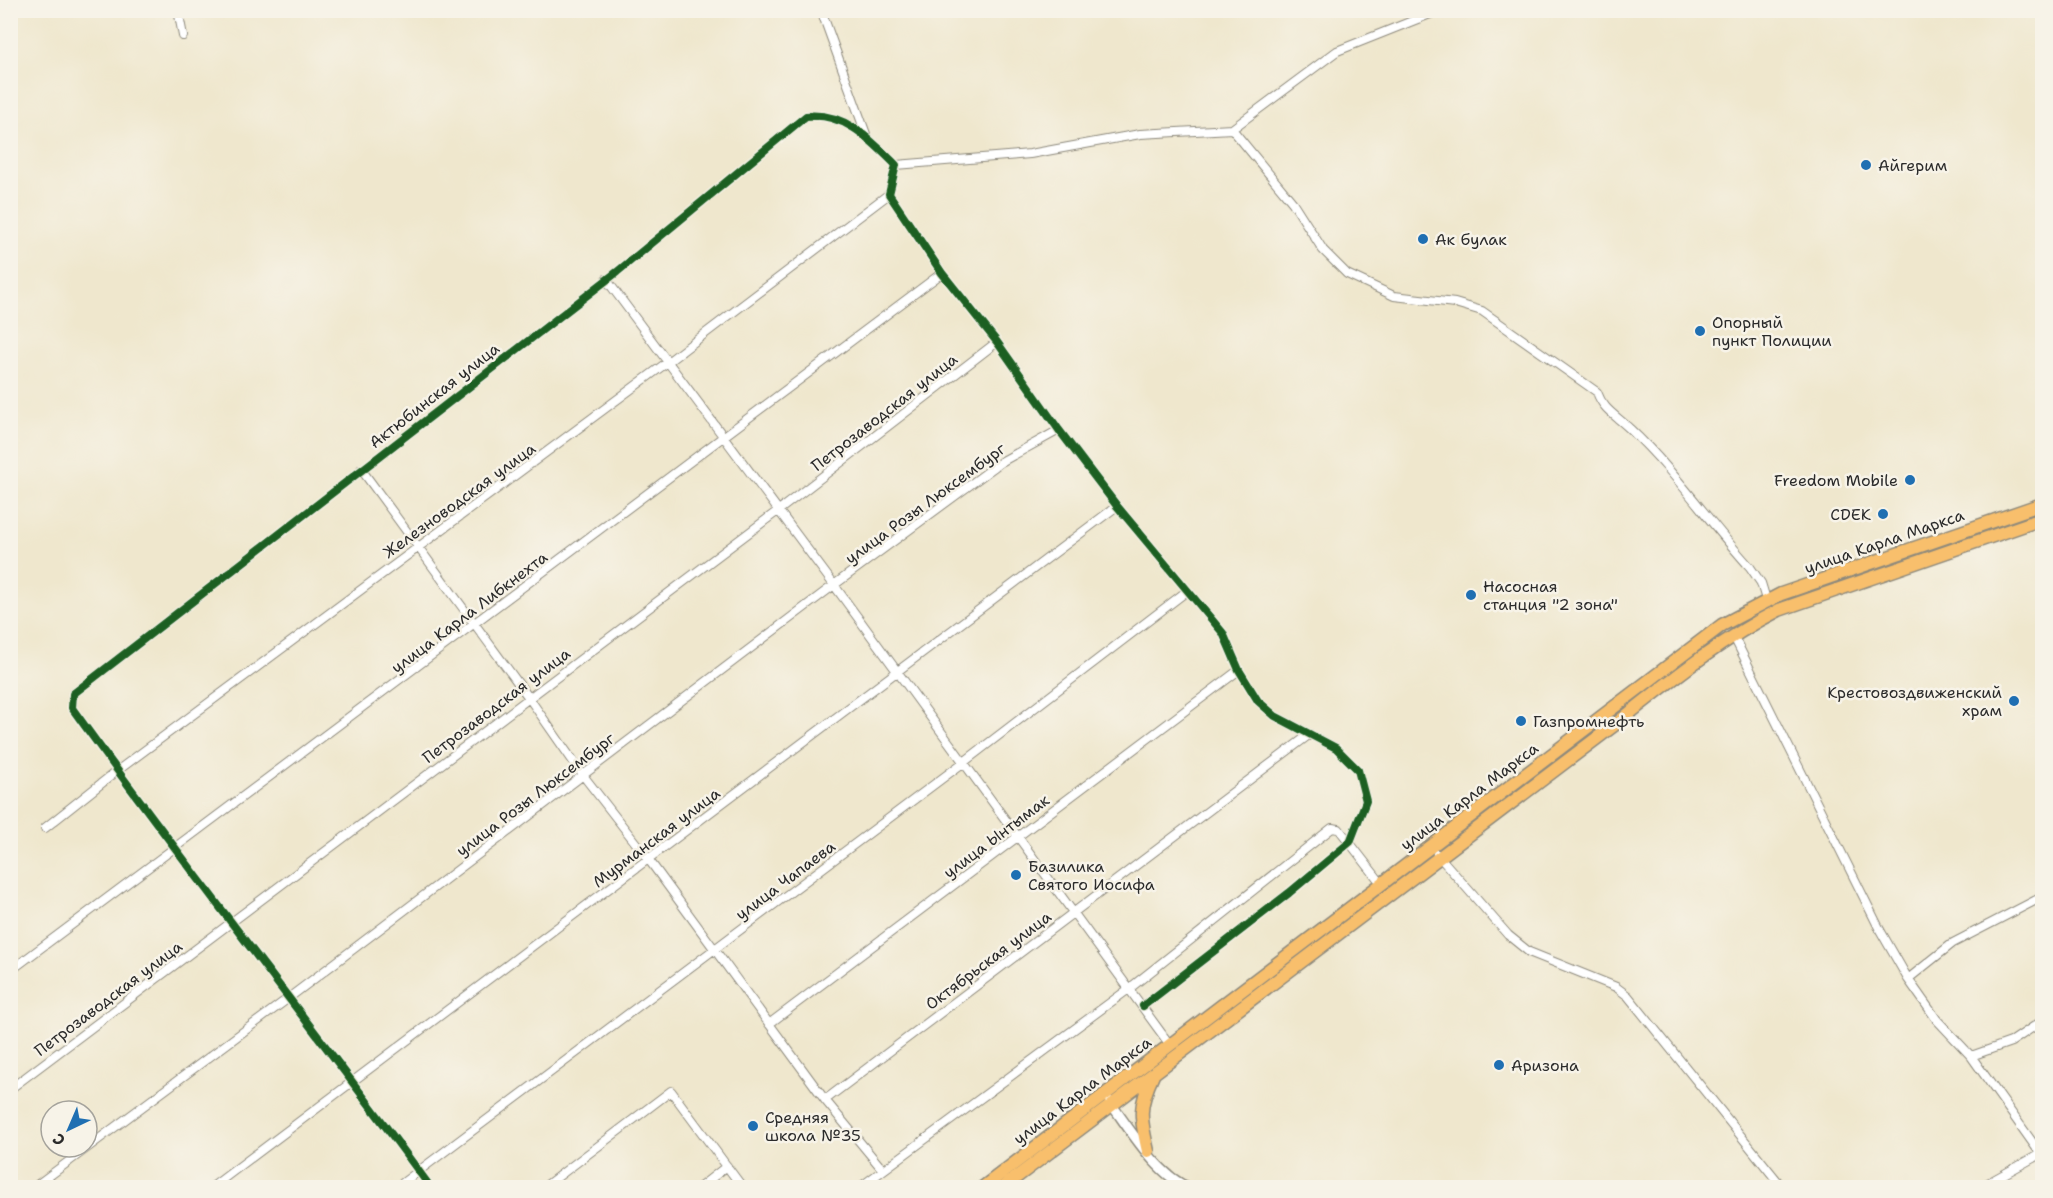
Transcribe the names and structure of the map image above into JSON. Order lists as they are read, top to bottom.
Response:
{
  "streets": {
    "main road": ["улица Карла Маркса"],
    "street": [
      "Актюбинская улица",
      "Петрозаводская улица",
      "Железноводская улица",
      "улица Розы Люксембург",
      "улица Карла Либкнехта",
      "улица Ынтымак",
      "Мурманская улица",
      "улица Чапаева",
      "Октябрьская улица"
    ]
  },
  "crossings": [
    ["Актюбинская улица", "Железноводская улица"]
  ],
  "places": [
    "Айгерим",
    "Ак булак",
    "Опорный пункт Полиции",
    "Freedom Mobile",
    "CDEK",
    "Насосная станция \"2 зона\"",
    "Крестовоздвиженский храм",
    "Газпромнефть",
    "Базилика Святого Иосифа",
    "Аризона",
    "Средняя школа №35"
  ],
  "north": "bottom left"
}
